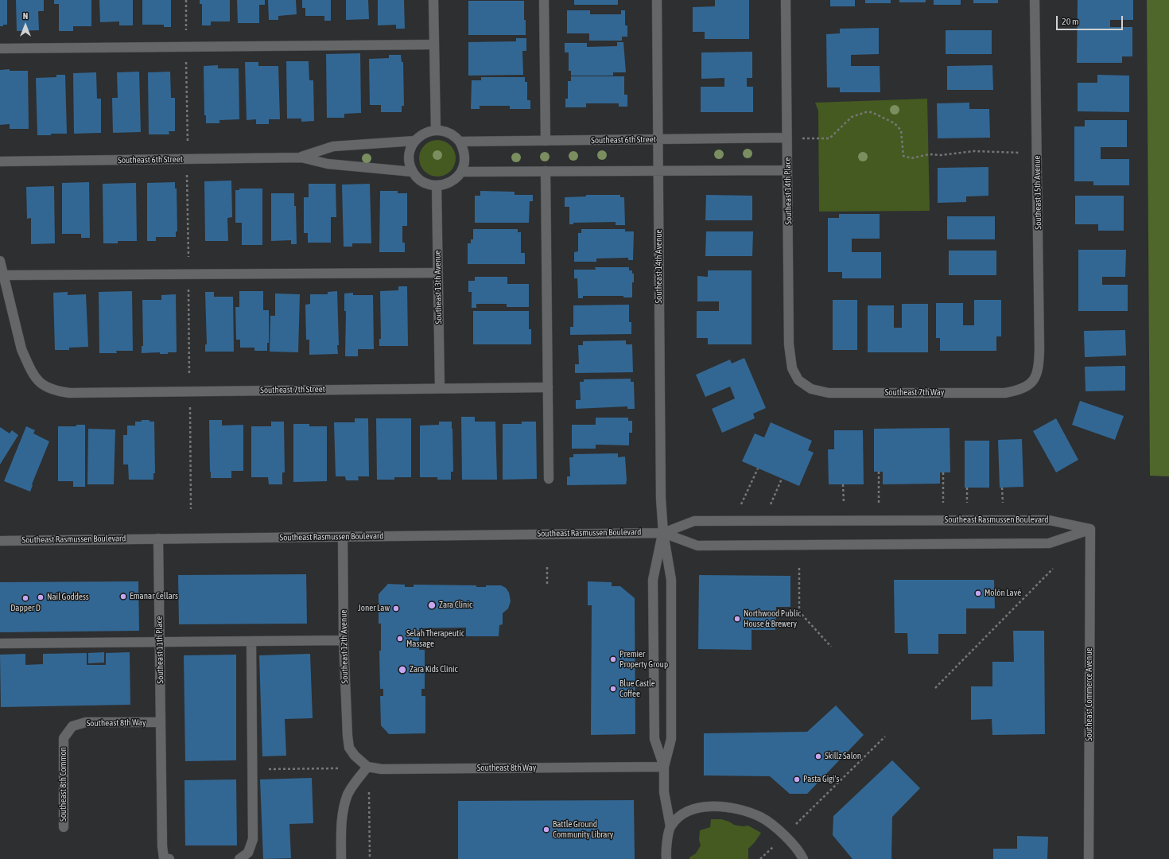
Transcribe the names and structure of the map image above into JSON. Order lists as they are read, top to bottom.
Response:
{
  "streets": {
    "street": [
      "Southeast 6th Street",
      "Southeast 14th Place",
      "Southeast 15th Avenue",
      "Southeast 14th Avenue",
      "Southeast 13th Avenue",
      "Southeast 7th Street",
      "Southeast 7th Way",
      "Southeast Rasmussen Boulevard",
      "Southeast 12th Avenue",
      "Southeast 11th Place",
      "Southeast Commerce Avenue",
      "Southeast 8th Way",
      "Southeast 8th Common"
    ]
  },
  "crossings": [
    ["Southeast 6th Street", "Southeast 14th Place"],
    ["Southeast 6th Street", "Southeast 14th Avenue"],
    ["Southeast 6th Street", "Southeast 13th Avenue"],
    ["Southeast 14th Place", "Southeast 7th Way"],
    ["Southeast 15th Avenue", "Southeast 7th Way"],
    ["Southeast 14th Avenue", "Southeast Rasmussen Boulevard"],
    ["Southeast 14th Avenue", "Southeast 8th Way"],
    ["Southeast 13th Avenue", "Southeast 7th Street"],
    ["Southeast Rasmussen Boulevard", "Southeast 12th Avenue"],
    ["Southeast Rasmussen Boulevard", "Southeast 11th Place"],
    ["Southeast Rasmussen Boulevard", "Southeast Commerce Avenue"],
    ["Southeast 12th Avenue", "Southeast 8th Way"],
    ["Southeast 11th Place", "Southeast 8th Way"],
    ["Southeast 8th Way", "Southeast 8th Common"]
  ],
  "places": [
    "Molón Lavé",
    "Emanar Cellars",
    "Nail Goddess",
    "Dapper D",
    "Zara Clinic",
    "Joner Law",
    "Northwood Public House & Brewery",
    "Selah Therapeutic Massage",
    "Premier Property Group",
    "Zara Kids Clinic",
    "Blue Castle Coffee",
    "Skillz Salon",
    "Pasta Gigi's",
    "Battle Ground Community Library"
  ],
  "scale_bar": "20 m",
  "north": "top"
}
